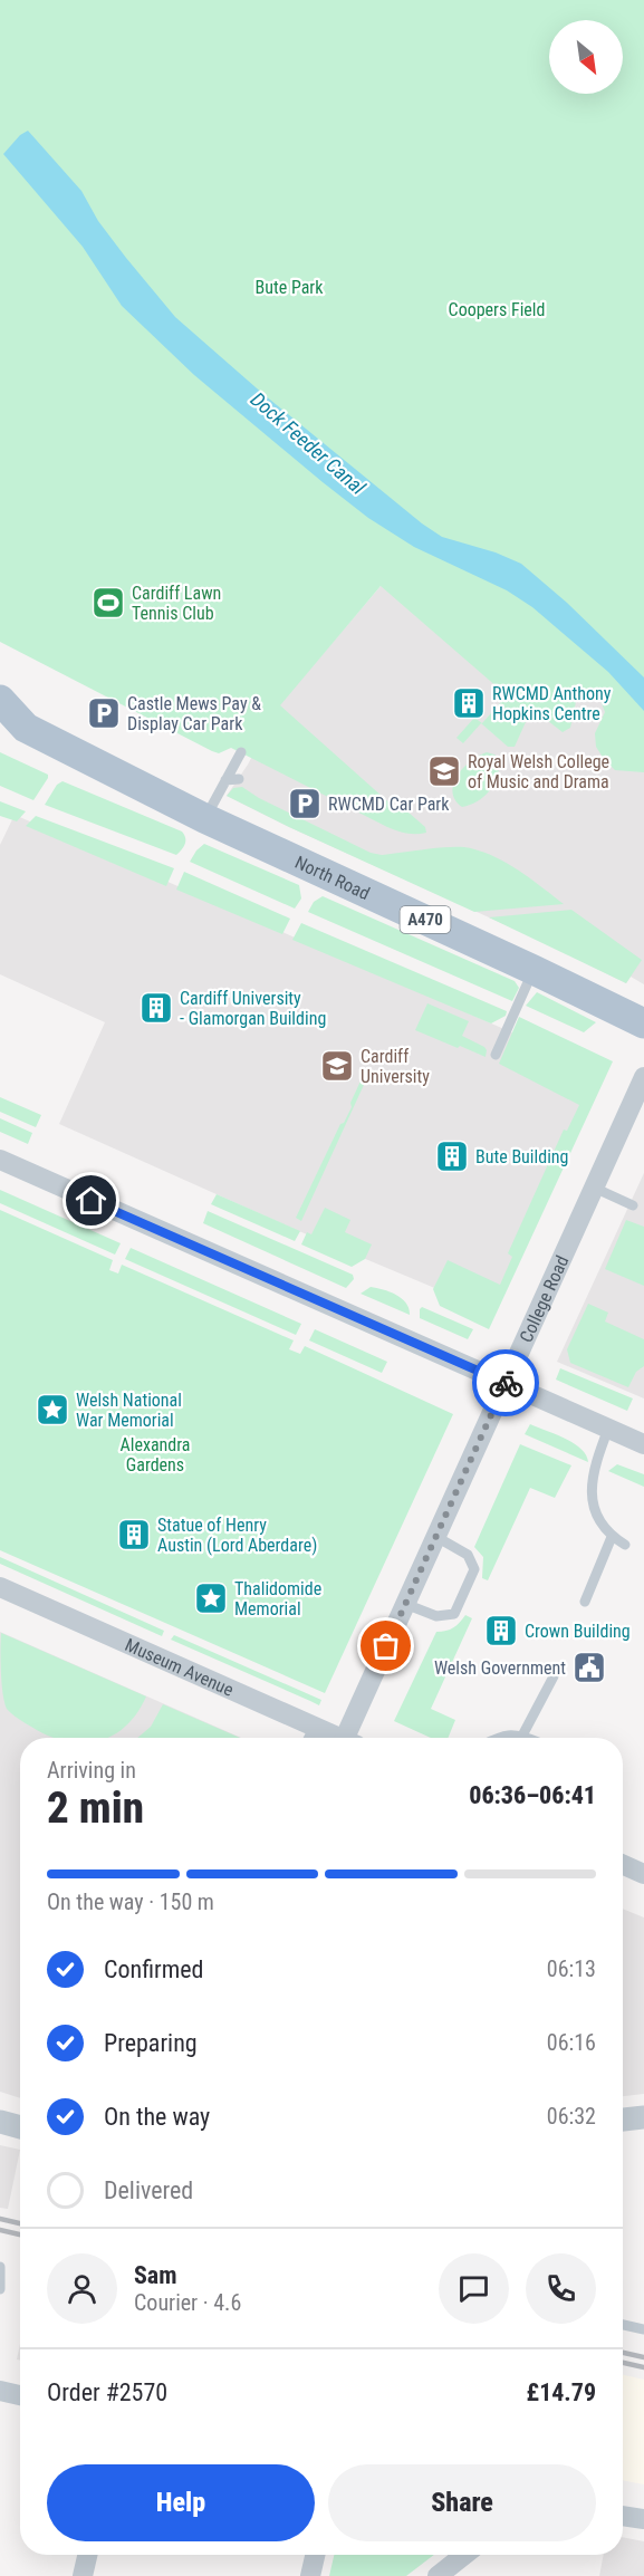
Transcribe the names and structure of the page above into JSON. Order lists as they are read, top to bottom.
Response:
{
  "streets": {
    "main road": ["North Road", "A470"],
    "street": ["College Road", "Museum Avenue"]
  },
  "water": ["Dock Feeder Canal"],
  "parks": ["Bute Park", "Coopers Field", "Alexandra Gardens"],
  "places": {
    "sports": ["Cardiff Lawn Tennis Club"],
    "building": [
      "RWCMD Anthony Hopkins Centre",
      "Cardiff University - Glamorgan Building",
      "Bute Building",
      "Statue of Henry Austin (Lord Aberdare)",
      "Crown Building"
    ],
    "parking": ["Castle Mews Pay & Display Car Park", "RWCMD Car Park"],
    "school or university": ["Royal Welsh College of Music and Drama", "Cardiff University"],
    "place": ["Welsh National War Memorial", "Thalidomide Memorial"],
    "public building": ["Welsh Government"]
  },
  "north": "bottom right",
  "page": {
    "heading": ["2 min", "Arriving in", "06:36–06:41"],
    "panel": [
      "Sam",
      "Courier · 4.6",
      "Order #2570",
      "£14.79"
    ],
    "bar": "On the way · 150 m",
    "list": [
      ["Confirmed", "06:13"],
      ["Preparing", "06:16"],
      ["On the way", "06:32"],
      "Delivered"
    ],
    "buttons": ["Help", "Share"]
  }
}
